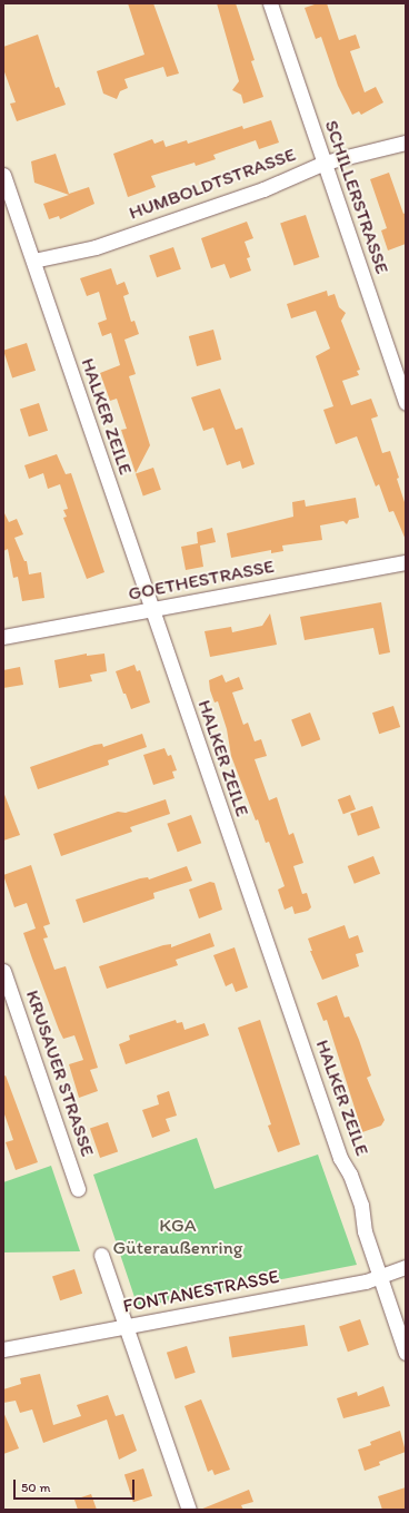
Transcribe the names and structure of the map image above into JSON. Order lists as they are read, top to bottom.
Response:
{
  "streets": {
    "street": [
      "HUMBOLDTSTRASSE",
      "SCHILLERSTRASSE",
      "HALKER ZEILE",
      "GOETHESTRASSE",
      "KRUSAUER STRASSE",
      "FONTANESTRASSE"
    ]
  },
  "crossings": [
    ["HUMBOLDTSTRASSE", "SCHILLERSTRASSE"],
    ["HUMBOLDTSTRASSE", "HALKER ZEILE"],
    ["HALKER ZEILE", "GOETHESTRASSE"],
    ["HALKER ZEILE", "FONTANESTRASSE"]
  ],
  "parks": ["KGA Güteraußenring"],
  "scale_bar": "50 m"
}
